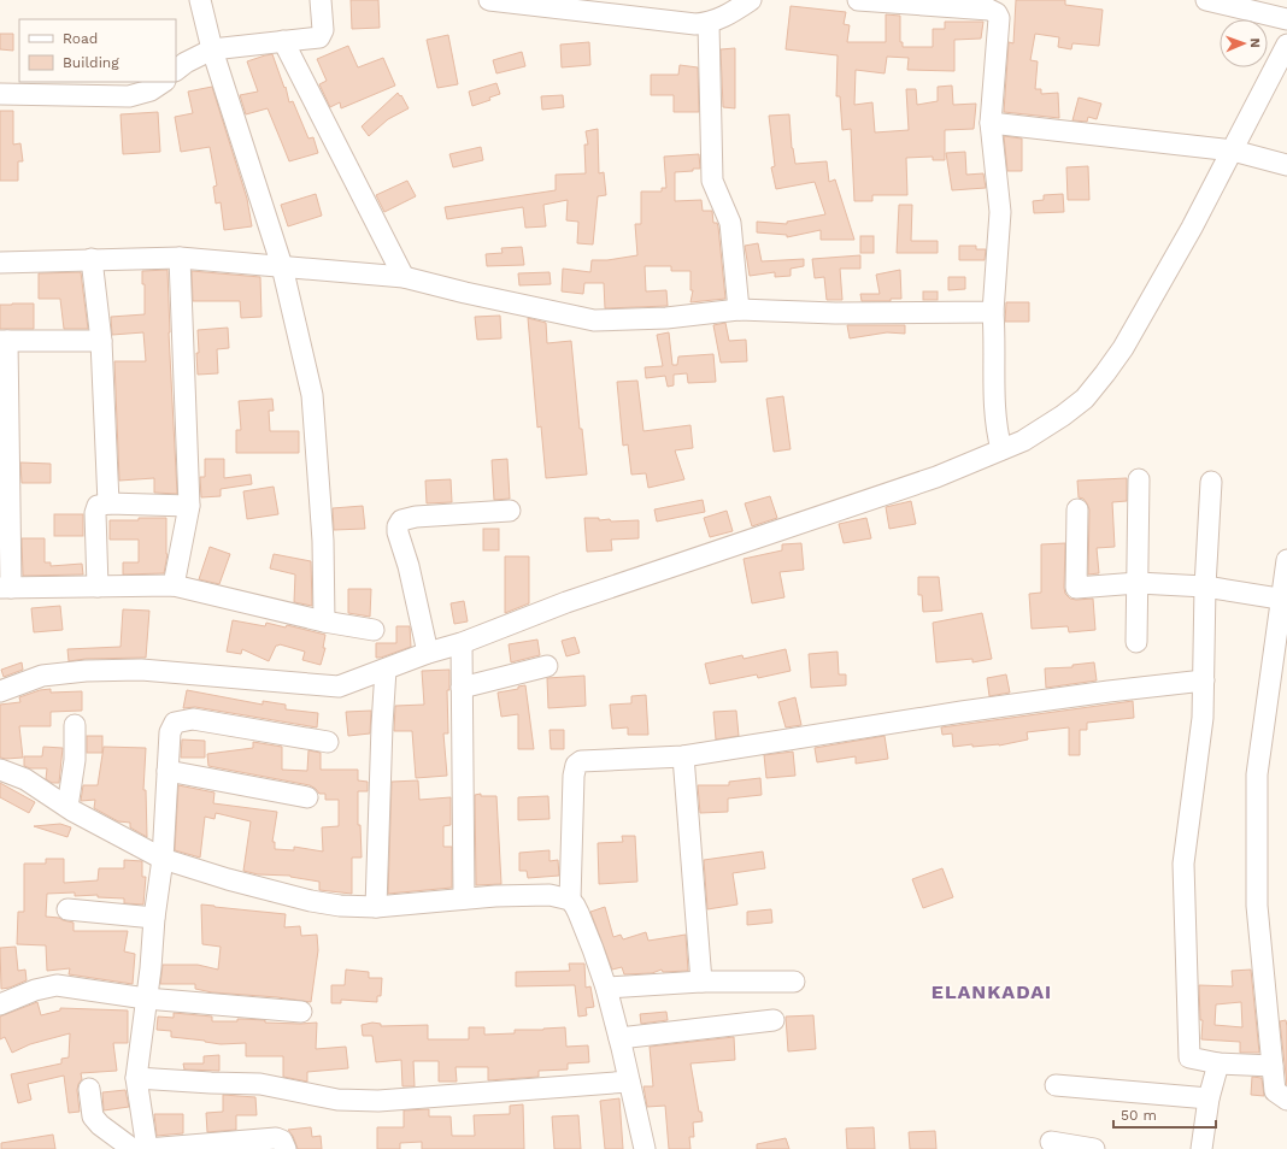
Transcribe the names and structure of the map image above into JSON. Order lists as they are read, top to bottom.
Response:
{
  "districts": ["ELANKADAI"],
  "legend": ["Road", "Building"],
  "scale_bar": "50 m",
  "north": "right"
}
